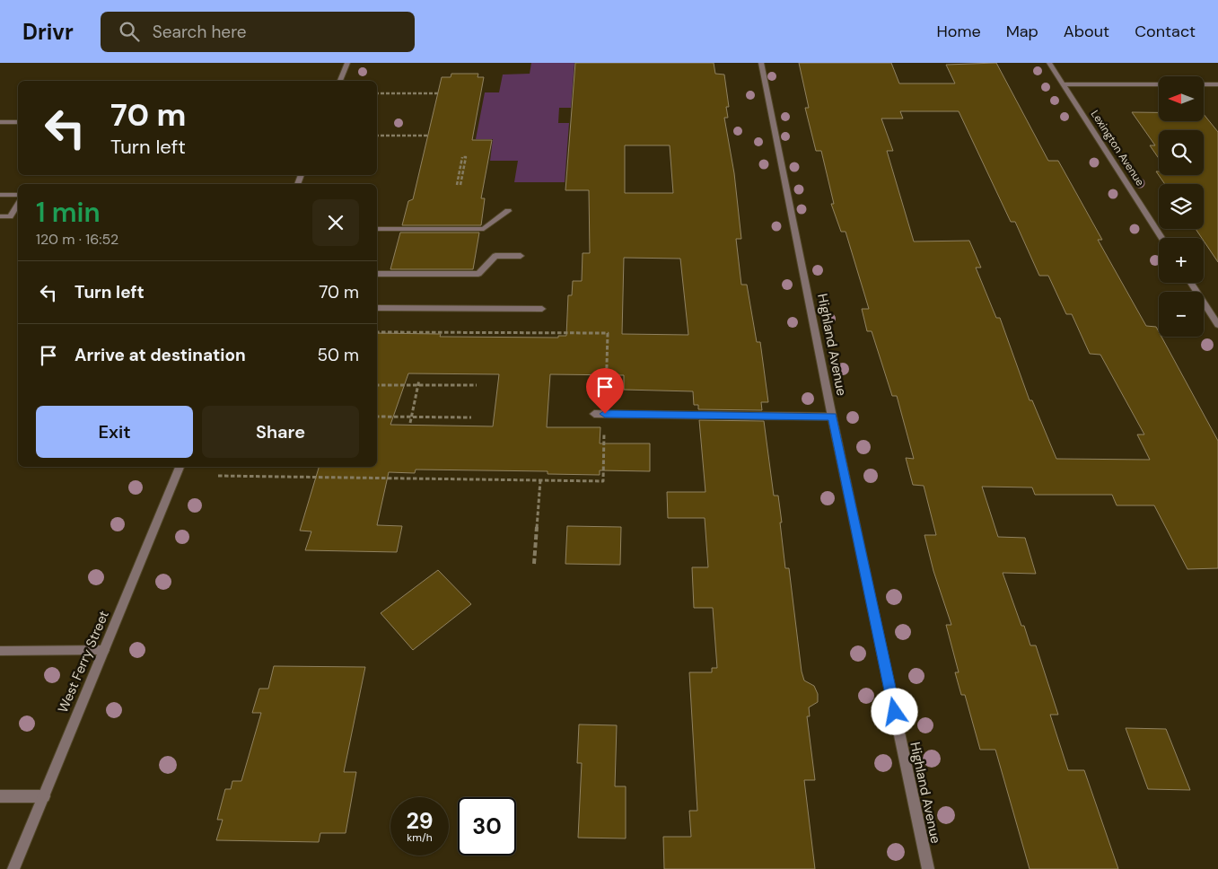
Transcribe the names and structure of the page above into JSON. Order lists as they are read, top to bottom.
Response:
{
  "streets": {
    "street": ["Lexington Avenue", "Highland Avenue", "West Ferry Street"]
  },
  "north": "left",
  "page": {
    "header": "Drivr",
    "search": "Search here",
    "nav": [
      "Home",
      "Map",
      "About",
      "Contact"
    ],
    "map_buttons": ["+", "−"],
    "turn": ["70 m", "Turn left"],
    "heading": ["1 min", "120 m · 16:52"],
    "list": [
      {
        "name": "Turn left",
        "value": "70 m"
      },
      {
        "name": "Arrive at destination",
        "value": "50 m"
      }
    ],
    "buttons": ["Exit", "Share"],
    "speed": "29 km/h",
    "limit": "30"
  }
}
